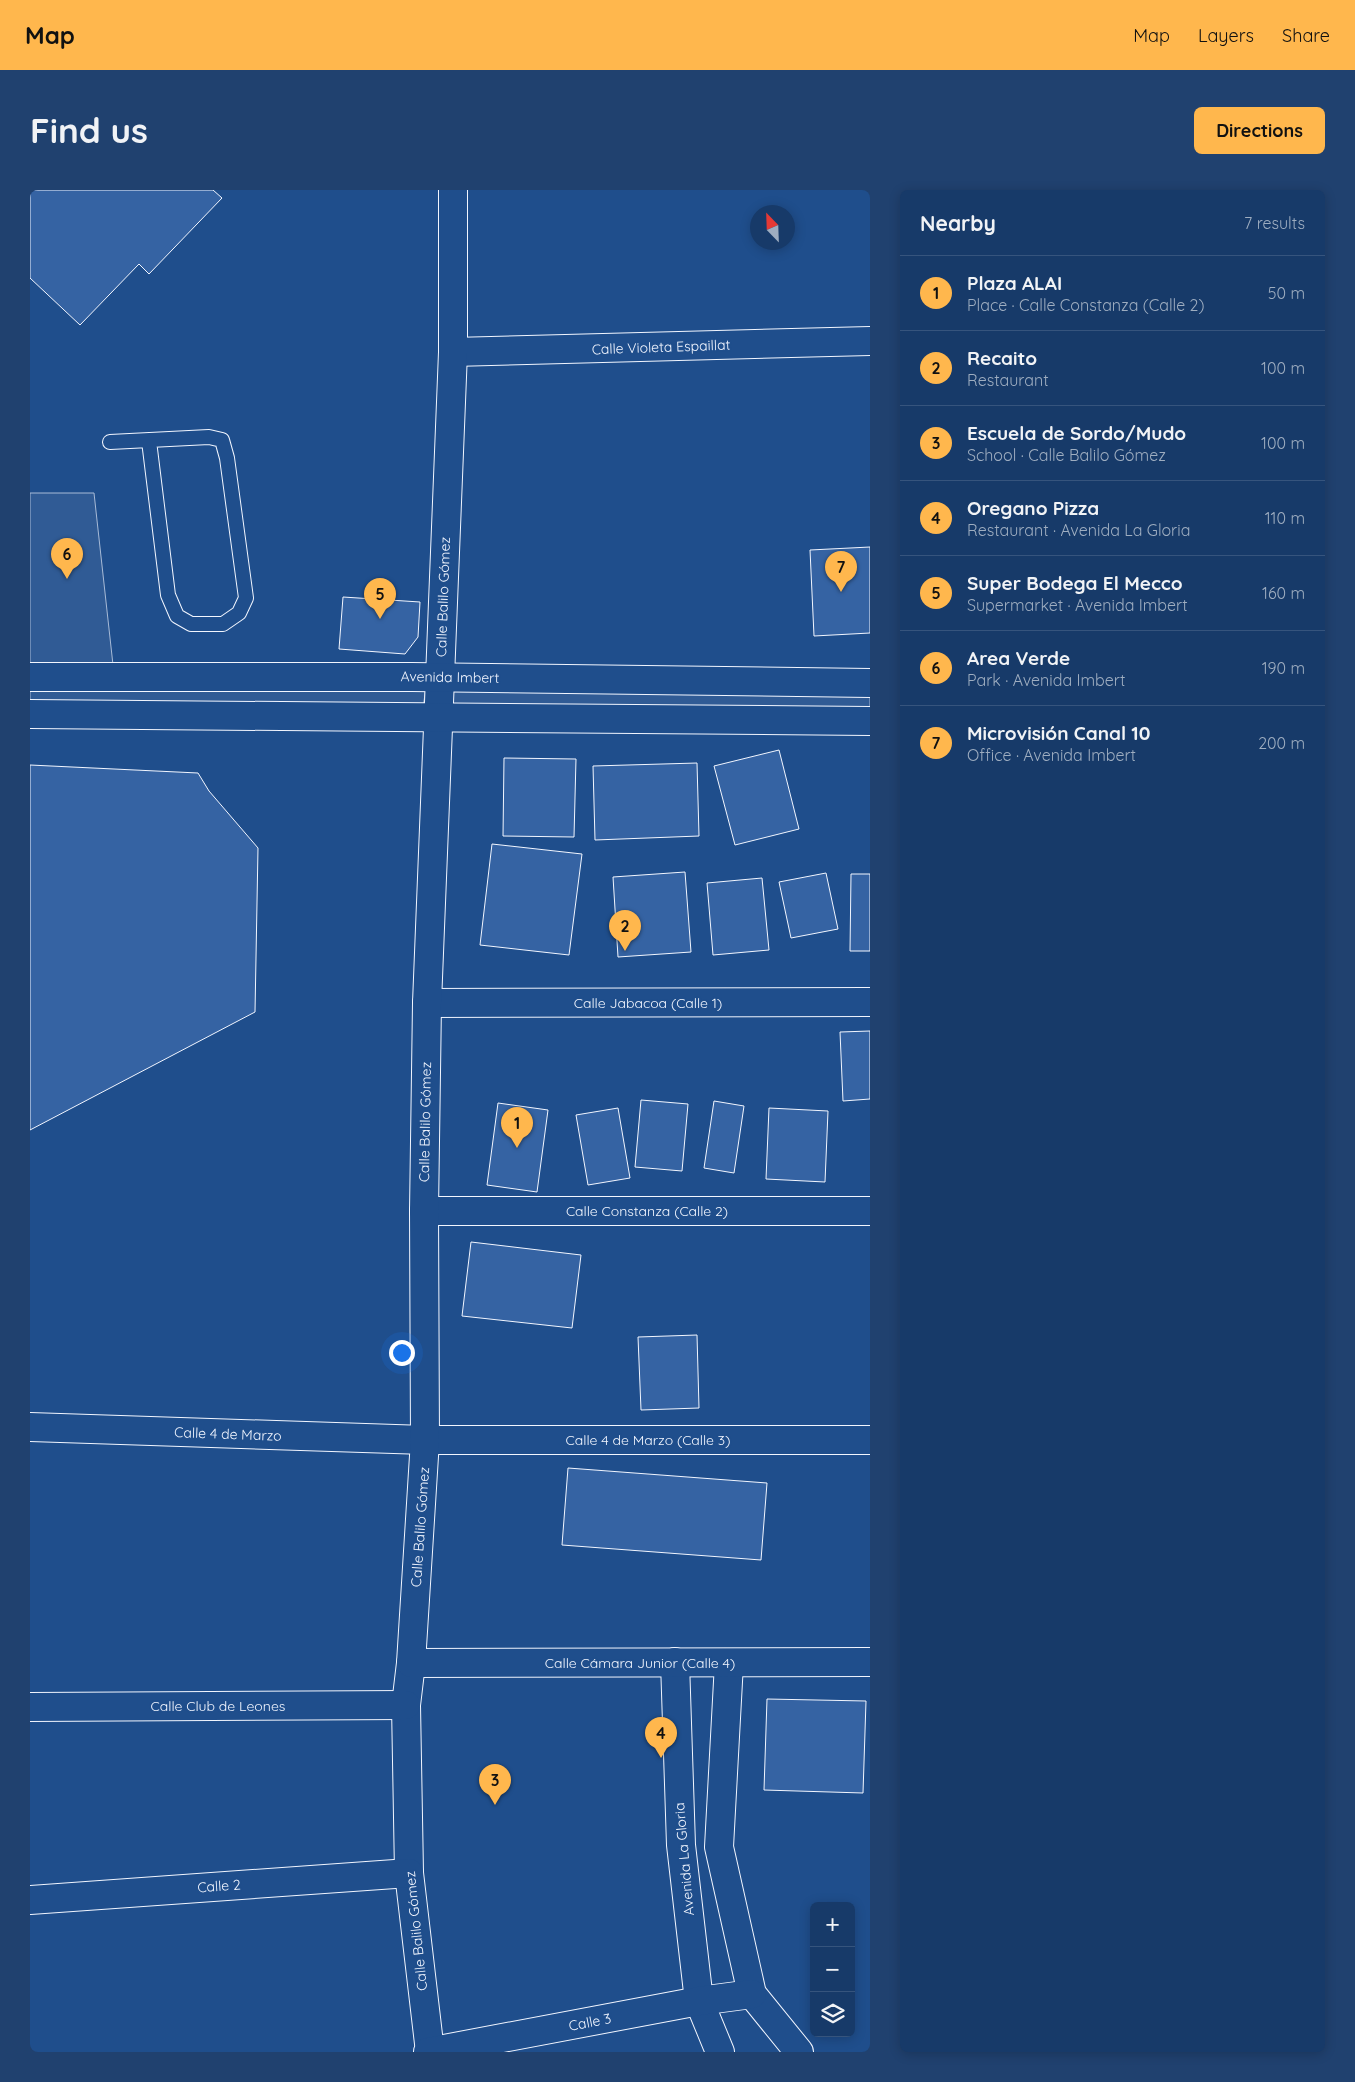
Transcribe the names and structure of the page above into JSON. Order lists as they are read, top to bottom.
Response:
{
  "streets": {
    "street": [
      "Calle Violeta Espaillat",
      "Calle Balilo Gómez",
      "Avenida Imbert",
      "Calle Jabacoa (Calle 1)",
      "Calle Constanza (Calle 2)",
      "Calle 4 de Marzo",
      "Calle 4 de Marzo (Calle 3)",
      "Calle Cámara Junior (Calle 4)",
      "Calle Club de Leones",
      "Avenida La Gloria",
      "Calle 2",
      "Calle 3"
    ]
  },
  "crossings": [
    ["Calle Violeta Espaillat", "Calle Balilo Gómez"],
    ["Calle Balilo Gómez", "Avenida Imbert"],
    ["Calle Balilo Gómez", "Calle Jabacoa (Calle 1)"],
    ["Calle Balilo Gómez", "Calle Constanza (Calle 2)"],
    ["Calle Balilo Gómez", "Calle 4 de Marzo"],
    ["Calle Balilo Gómez", "Calle 4 de Marzo (Calle 3)"],
    ["Calle Balilo Gómez", "Calle Cámara Junior (Calle 4)"],
    ["Calle Balilo Gómez", "Calle Club de Leones"],
    ["Calle Balilo Gómez", "Calle 2"],
    ["Calle Balilo Gómez", "Calle 3"],
    ["Calle 4 de Marzo", "Calle 4 de Marzo (Calle 3)"],
    ["Calle Cámara Junior (Calle 4)", "Avenida La Gloria"],
    ["Avenida La Gloria", "Calle 3"]
  ],
  "north": "top left",
  "page": {
    "header": "Map",
    "nav": ["Map", "Layers", "Share"],
    "buttons": "Directions",
    "title": "Find us",
    "heading": ["Nearby", "7 results"],
    "list": [
      {
        "mark": "1",
        "name": "Plaza ALAI",
        "note": "Place · Calle Constanza (Calle 2)",
        "value": "50 m"
      },
      {
        "mark": "2",
        "name": "Recaito",
        "note": "Restaurant",
        "value": "100 m"
      },
      {
        "mark": "3",
        "name": "Escuela de Sordo/Mudo",
        "note": "School · Calle Balilo Gómez",
        "value": "100 m"
      },
      {
        "mark": "4",
        "name": "Oregano Pizza",
        "note": "Restaurant · Avenida La Gloria",
        "value": "110 m"
      },
      {
        "mark": "5",
        "name": "Super Bodega El Mecco",
        "note": "Supermarket · Avenida Imbert",
        "value": "160 m"
      },
      {
        "mark": "6",
        "name": "Area Verde",
        "note": "Park · Avenida Imbert",
        "value": "190 m"
      },
      {
        "mark": "7",
        "name": "Microvisión Canal 10",
        "note": "Office · Avenida Imbert",
        "value": "200 m"
      }
    ],
    "pins": [
      "6",
      "7",
      "5",
      "2",
      "1",
      "4",
      "3"
    ],
    "map_buttons": ["+", "−"]
  }
}
